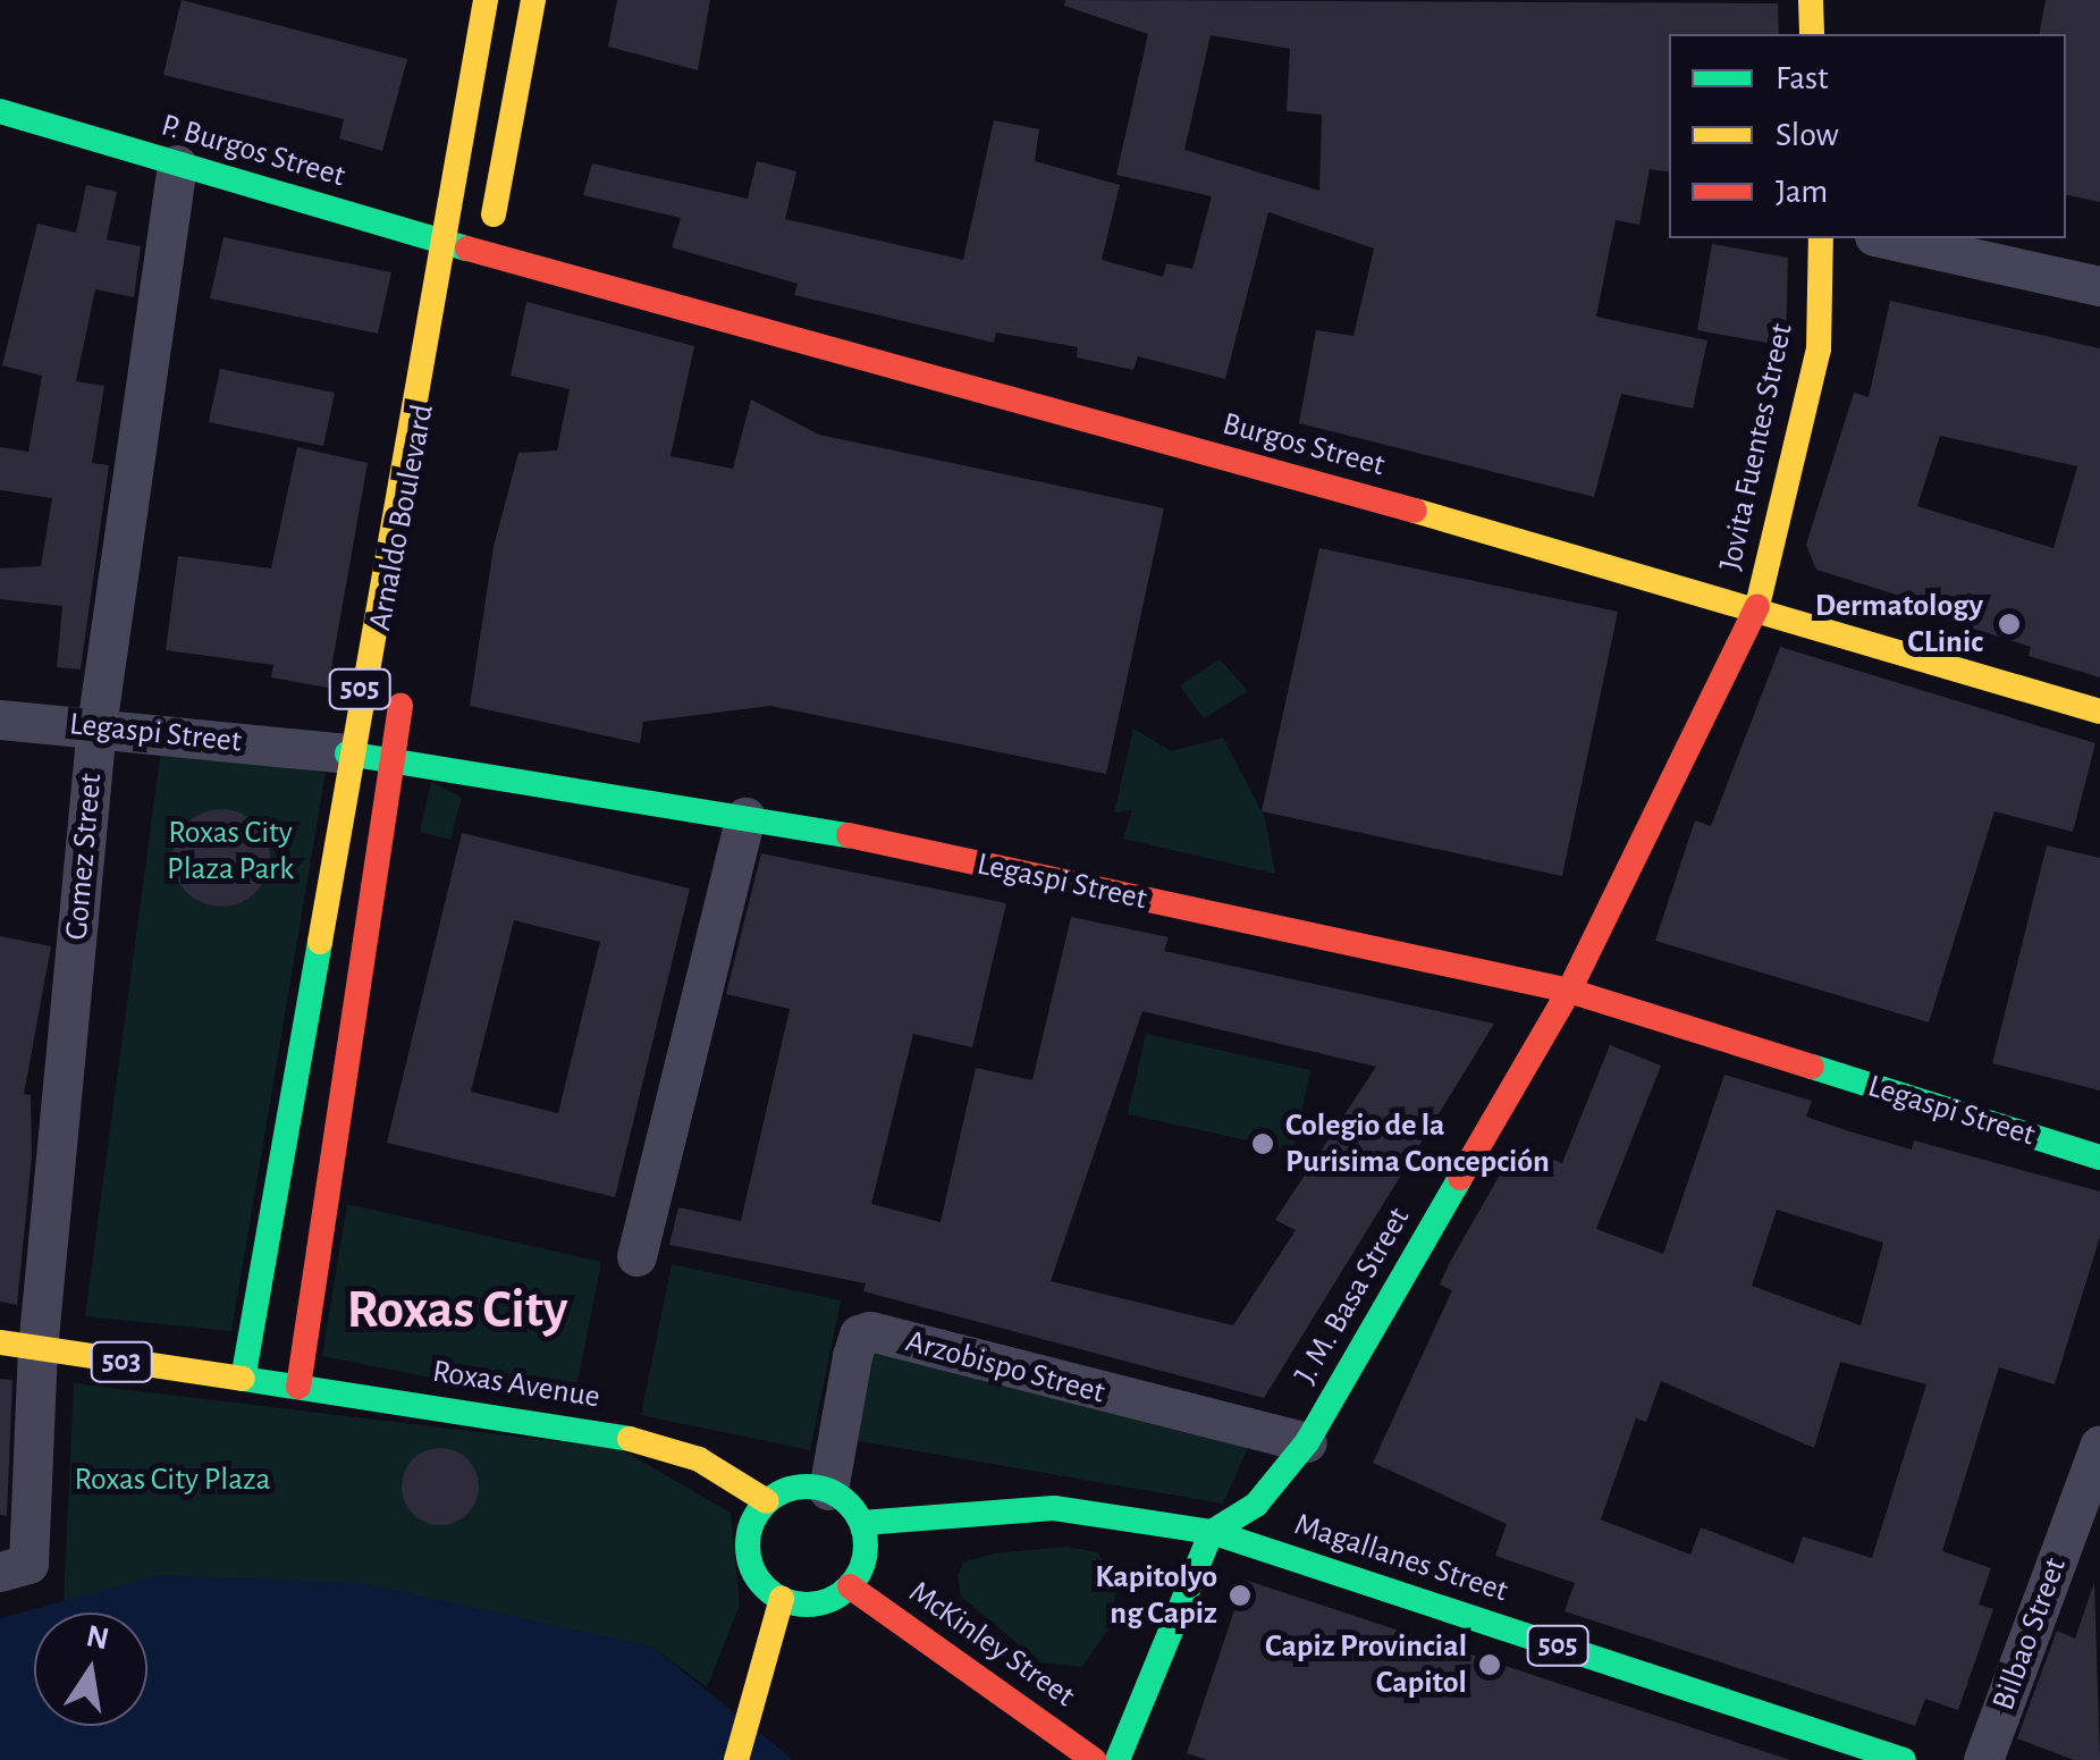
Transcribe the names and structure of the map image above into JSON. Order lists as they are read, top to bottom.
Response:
{
  "streets": {
    "main road": [
      "P. Burgos Street",
      "Burgos Street",
      "Jovita Fuentes Street",
      "Arnaldo Boulevard",
      "505",
      "Legaspi Street",
      "J. M. Basa Street",
      "503",
      "Roxas Avenue",
      "Magallanes Street",
      "McKinley Street"
    ],
    "street": ["Gomez Street", "Arzobispo Street", "Bilbao Street"]
  },
  "crossings": [
    ["P. Burgos Street", "Burgos Street"],
    ["P. Burgos Street", "Arnaldo Boulevard"],
    ["P. Burgos Street", "Gomez Street"],
    ["Burgos Street", "Jovita Fuentes Street"],
    ["Burgos Street", "J. M. Basa Street"],
    ["Jovita Fuentes Street", "J. M. Basa Street"],
    ["Arnaldo Boulevard", "Legaspi Street"],
    ["Arnaldo Boulevard", "503"],
    ["Arnaldo Boulevard", "Roxas Avenue"],
    ["Legaspi Street", "Gomez Street"],
    ["Legaspi Street", "J. M. Basa Street"],
    ["Gomez Street", "503"],
    ["J. M. Basa Street", "Arzobispo Street"],
    ["J. M. Basa Street", "Magallanes Street"],
    ["503", "Roxas Avenue"],
    ["Arzobispo Street", "Roxas Avenue"],
    ["Arzobispo Street", "Magallanes Street"],
    ["Arzobispo Street", "McKinley Street"],
    ["Roxas Avenue", "Magallanes Street"],
    ["Roxas Avenue", "McKinley Street"],
    ["Magallanes Street", "McKinley Street"]
  ],
  "districts": ["Roxas City"],
  "parks": ["Roxas City Plaza Park", "Roxas City Plaza"],
  "places": [
    "Dermatology CLinic",
    "Colegio de la Purisima Concepción",
    "Kapitolyo ng Capiz",
    "Capiz Provincial Capitol"
  ],
  "legend": ["Fast", "Slow", "Jam"],
  "north": "top"
}
